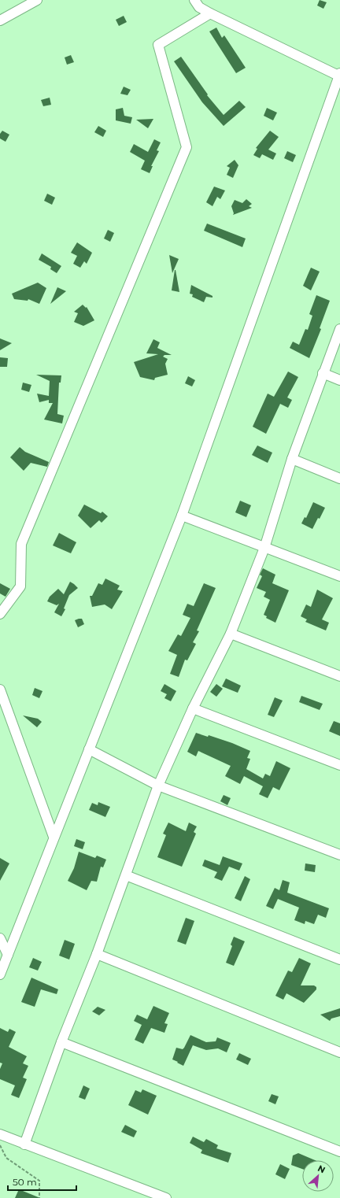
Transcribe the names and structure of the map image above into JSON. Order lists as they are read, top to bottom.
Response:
{
  "scale_bar": "50 m",
  "north": "top right"
}
